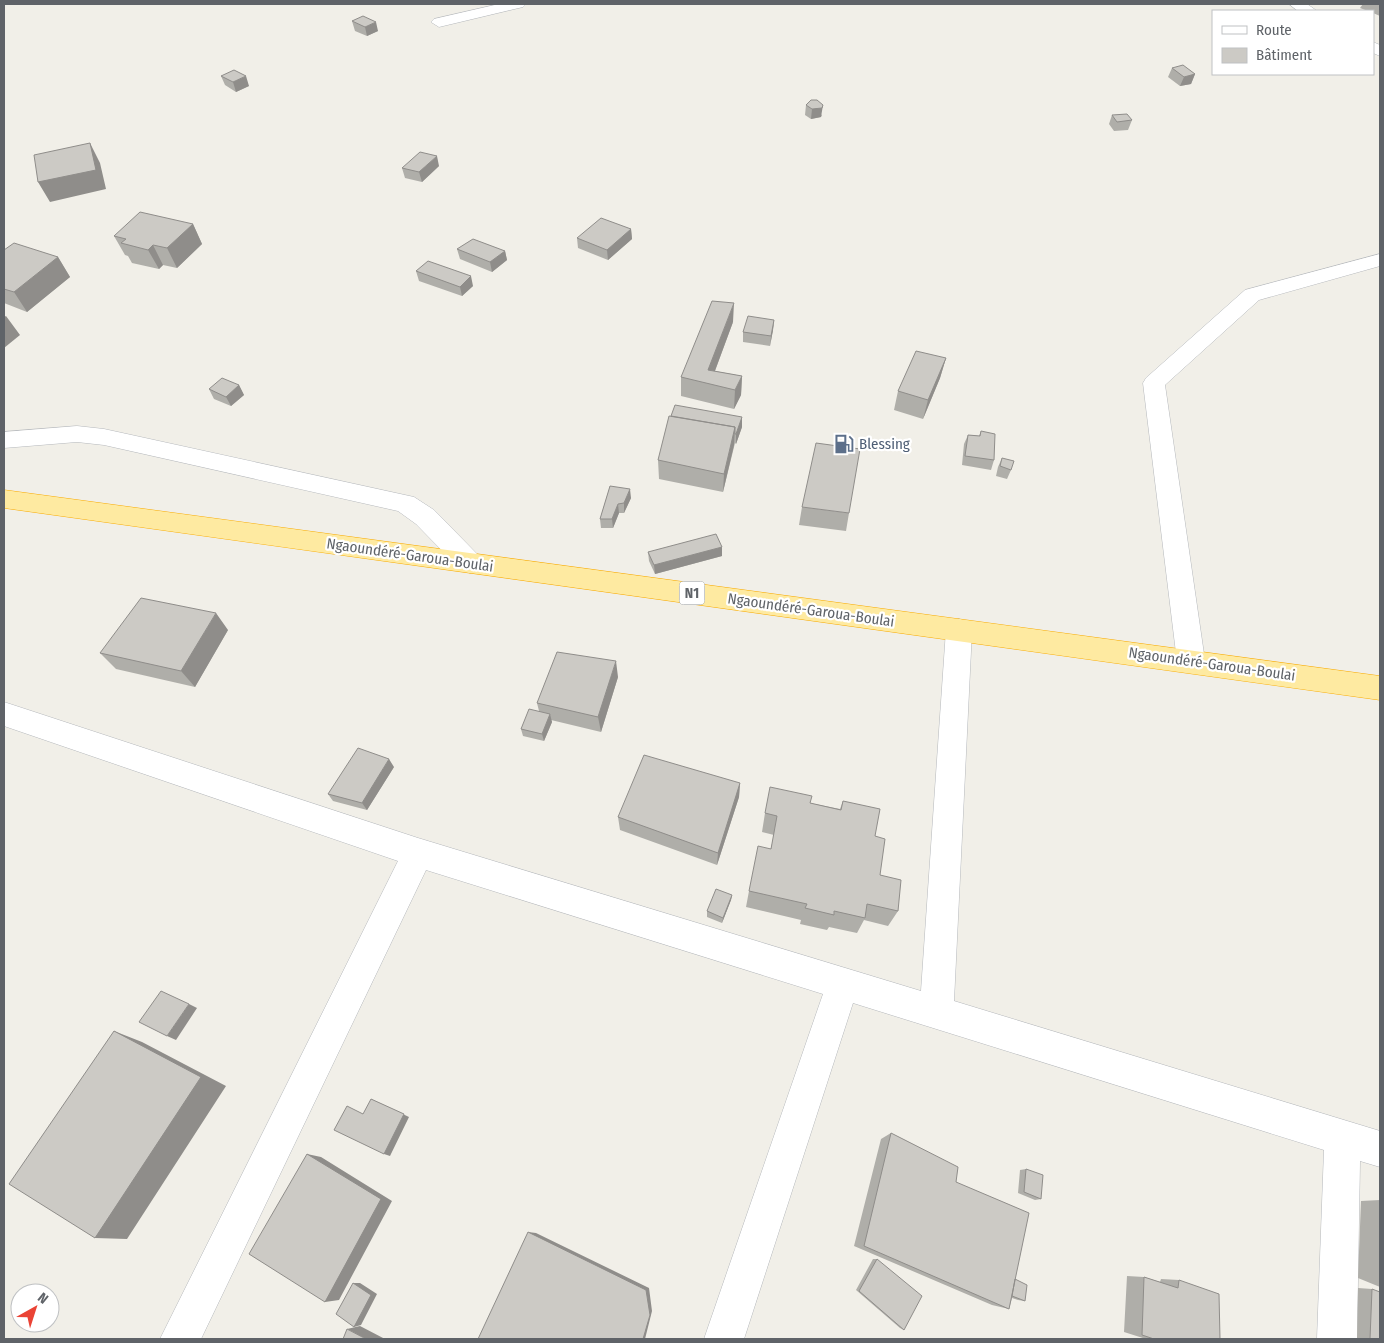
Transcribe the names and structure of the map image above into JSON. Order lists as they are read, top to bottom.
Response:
{
  "streets": {
    "highway": ["Ngaoundéré-Garoua-Boulai", "N1"]
  },
  "places": {
    "fuel station": ["Blessing"]
  },
  "legend": ["Route", "Bâtiment"],
  "north": "top right"
}
